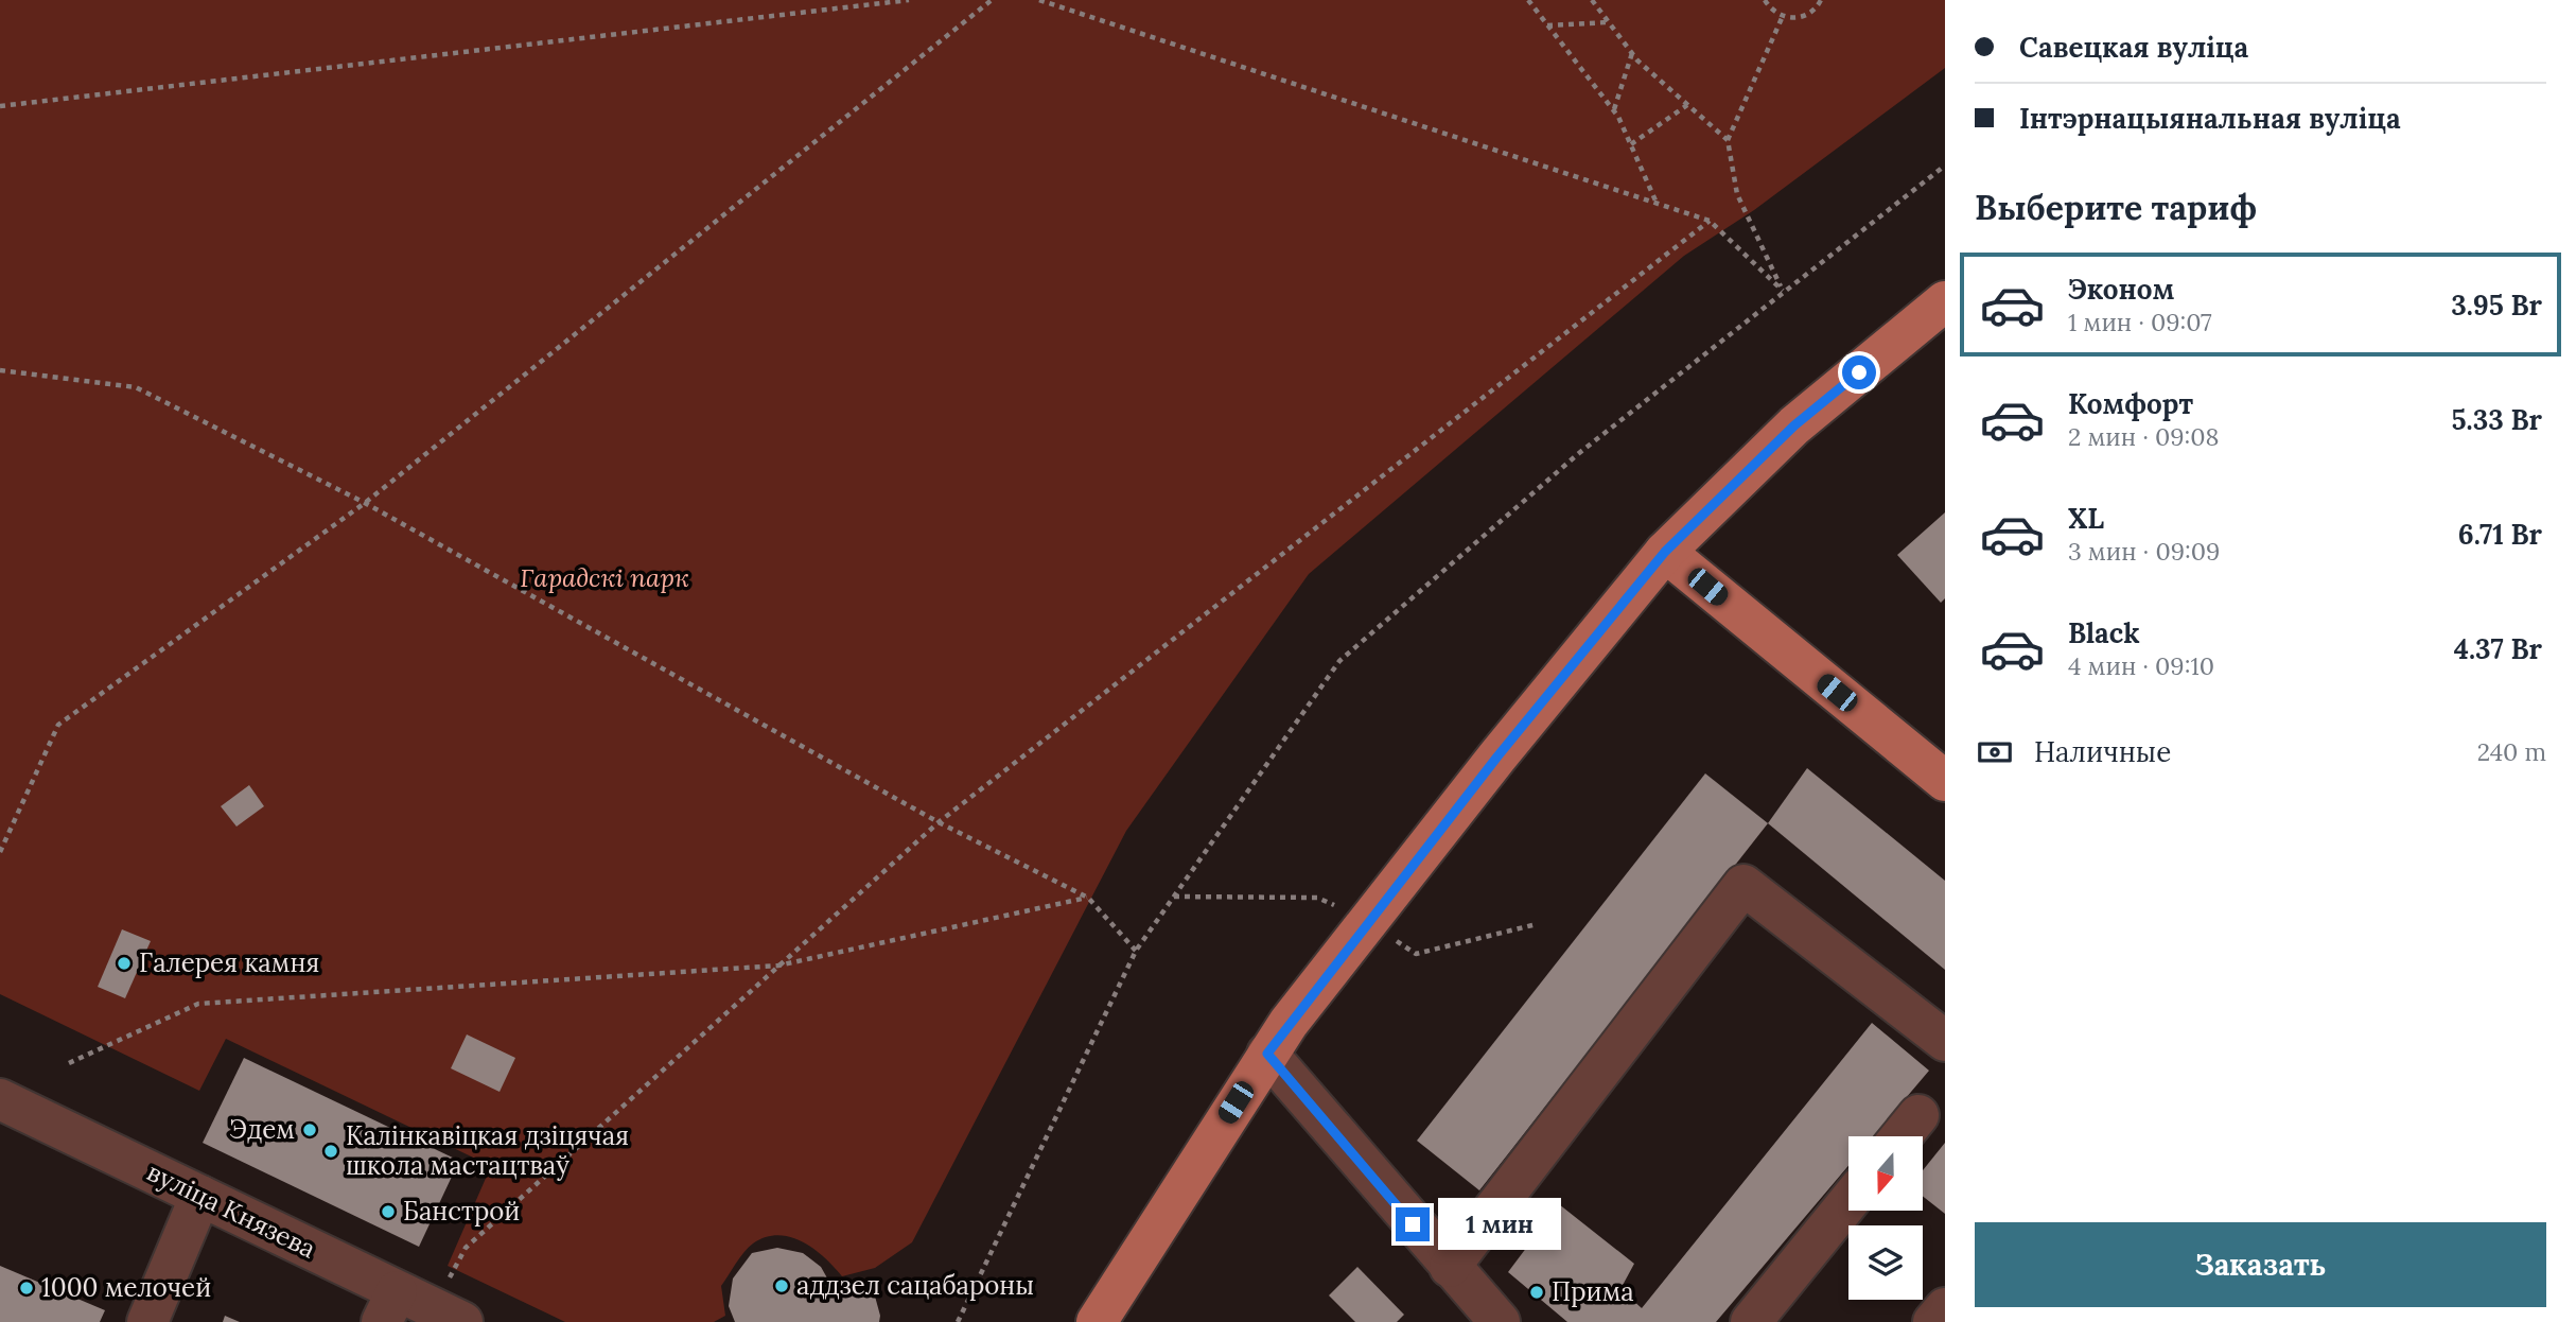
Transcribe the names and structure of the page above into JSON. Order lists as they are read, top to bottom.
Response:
{
  "streets": {
    "street": ["вуліца Князева"]
  },
  "parks": ["Гарадскі парк"],
  "places": [
    "Галерея камня",
    "Эдем",
    "Калінкавіцкая дзіцячая школа мастацтваў",
    "Банстрой",
    "аддзел сацабароны",
    "1000 мелочей",
    "Прима"
  ],
  "north": "bottom",
  "page": {
    "banner": ["Савецкая вуліца", "Інтэрнацыянальная вуліца"],
    "heading": "Выберите тариф",
    "list": [
      {
        "name": "Эконом",
        "note": "1 мин · 09:07",
        "value": "3.95 Br"
      },
      {
        "name": "Комфорт",
        "note": "2 мин · 09:08",
        "value": "5.33 Br"
      },
      {
        "name": "XL",
        "note": "3 мин · 09:09",
        "value": "6.71 Br"
      },
      {
        "name": "Black",
        "note": "4 мин · 09:10",
        "value": "4.37 Br"
      }
    ],
    "pay": ["Наличные", "240 m"],
    "bubble": "1 мин",
    "buttons": "Заказать"
  }
}
